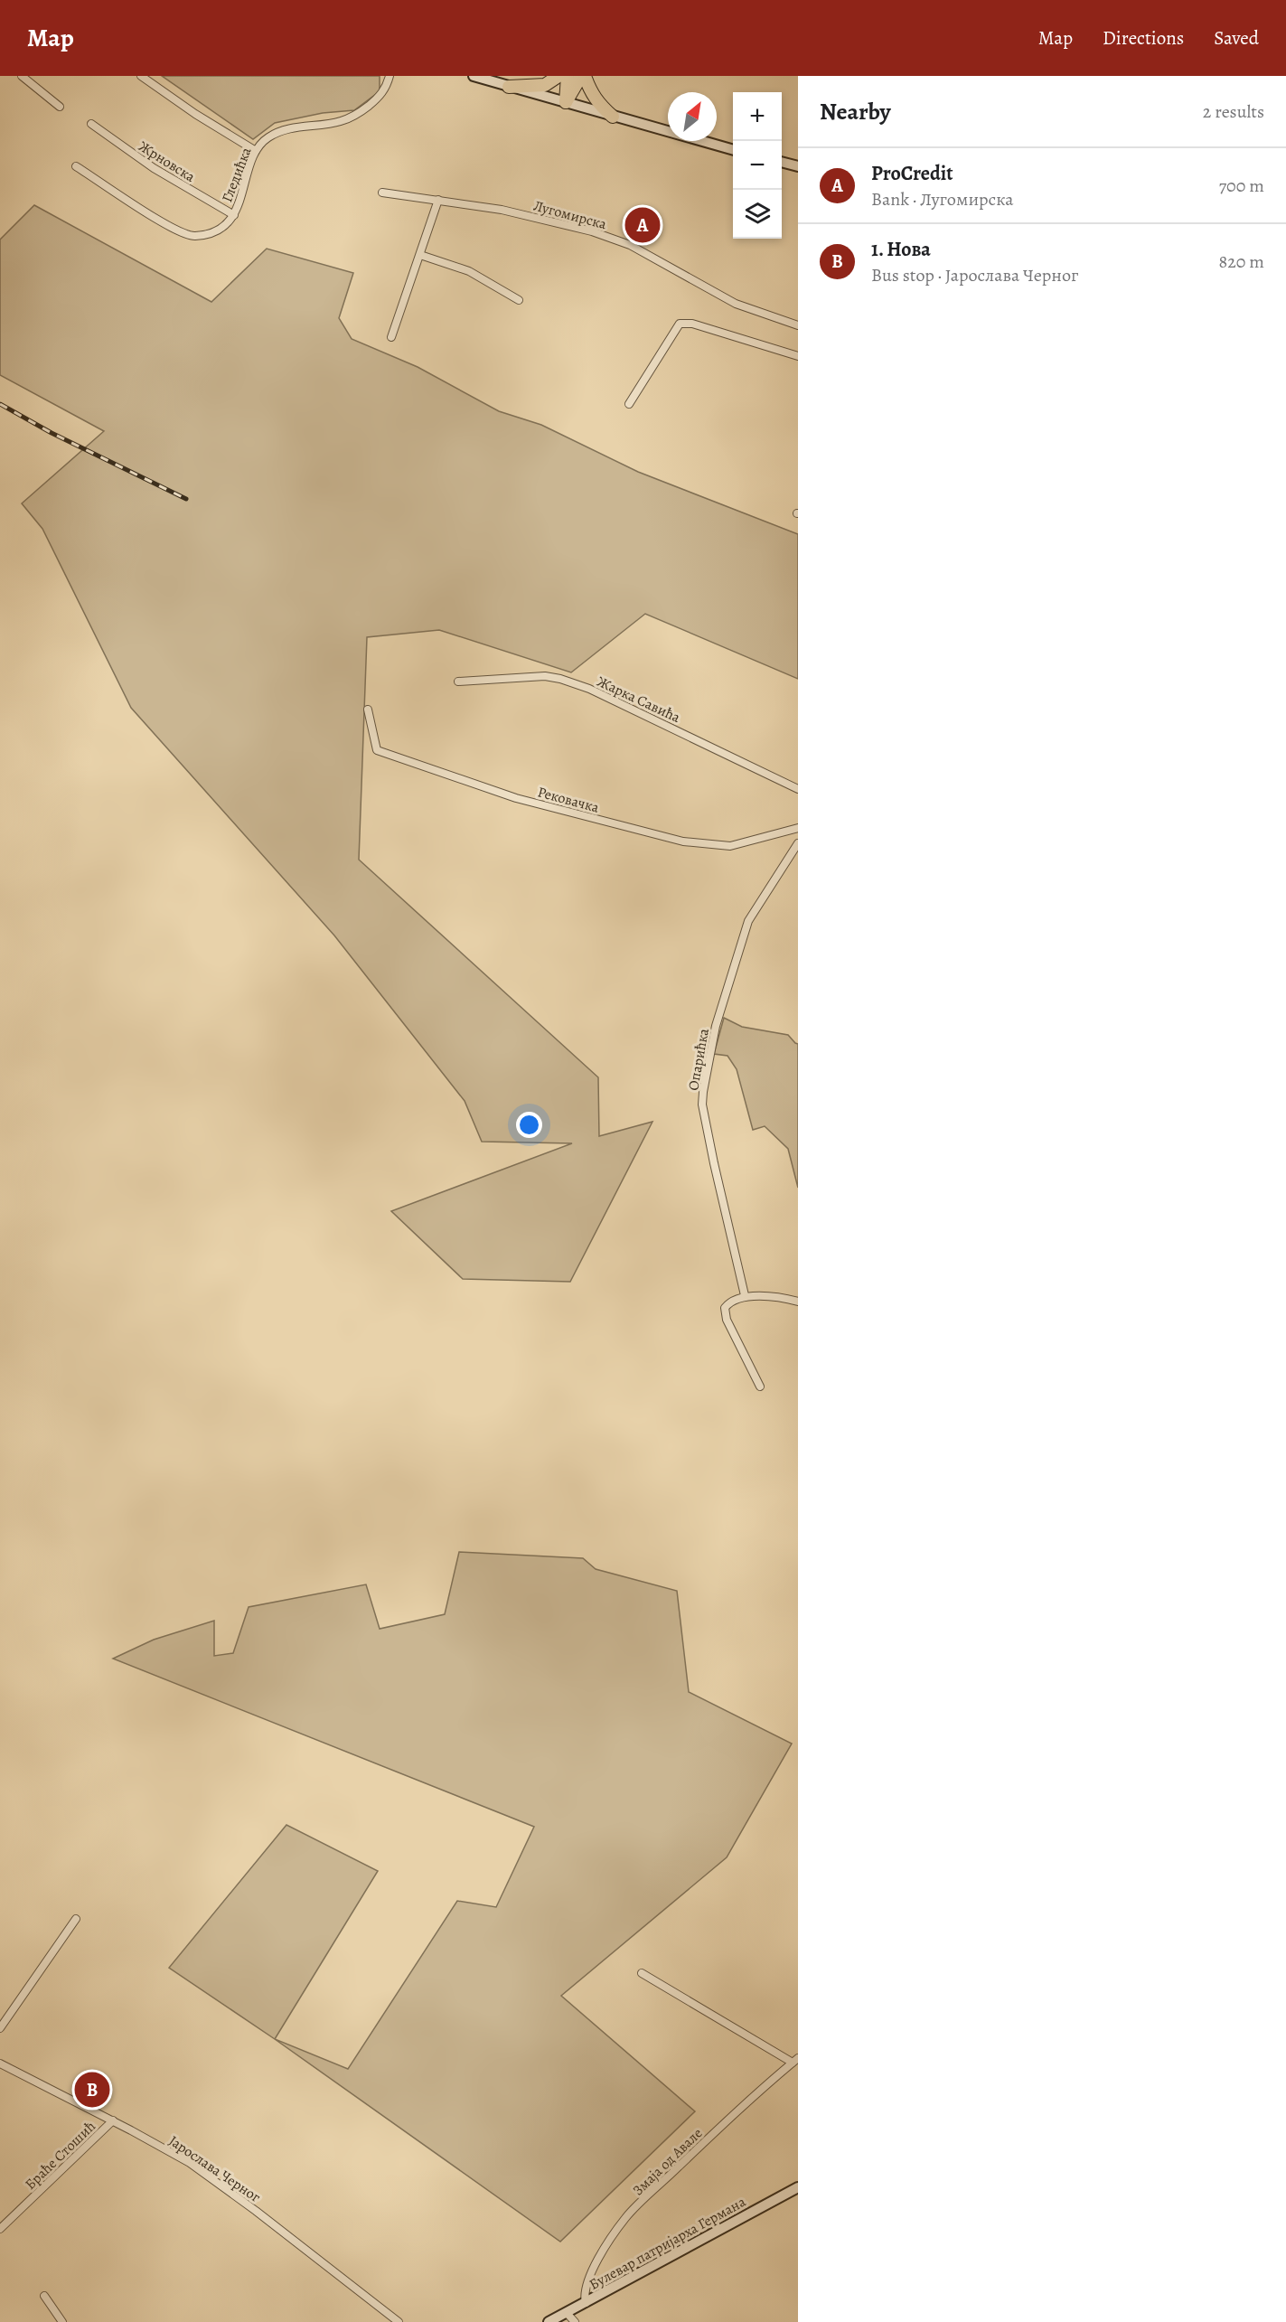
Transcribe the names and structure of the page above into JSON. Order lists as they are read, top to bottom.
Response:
{
  "streets": {
    "main road": ["Булевар патријарха Германа"],
    "street": [
      "Жрновска",
      "Гледићка",
      "Лугомирска",
      "Жарка Савића",
      "Рековачка",
      "Опарићка",
      "Браће Стошић",
      "Змаја од Авале",
      "Јарослава Черног"
    ]
  },
  "crossings": [
    ["Жрновска", "Гледићка"],
    ["Браће Стошић", "Јарослава Черног"],
    ["Змаја од Авале", "Булевар патријарха Германа"]
  ],
  "north": "top right",
  "page": {
    "header": "Map",
    "nav": ["Map", "Directions", "Saved"],
    "heading": ["Nearby", "2 results"],
    "map_buttons": ["+", "−"],
    "list": [
      {
        "mark": "A",
        "name": "ProCredit",
        "note": "Bank · Лугомирска",
        "value": "700 m"
      },
      {
        "mark": "B",
        "name": "1. Нова",
        "note": "Bus stop · Јарослава Черног",
        "value": "820 m"
      }
    ],
    "pins": ["A", "B"]
  }
}
